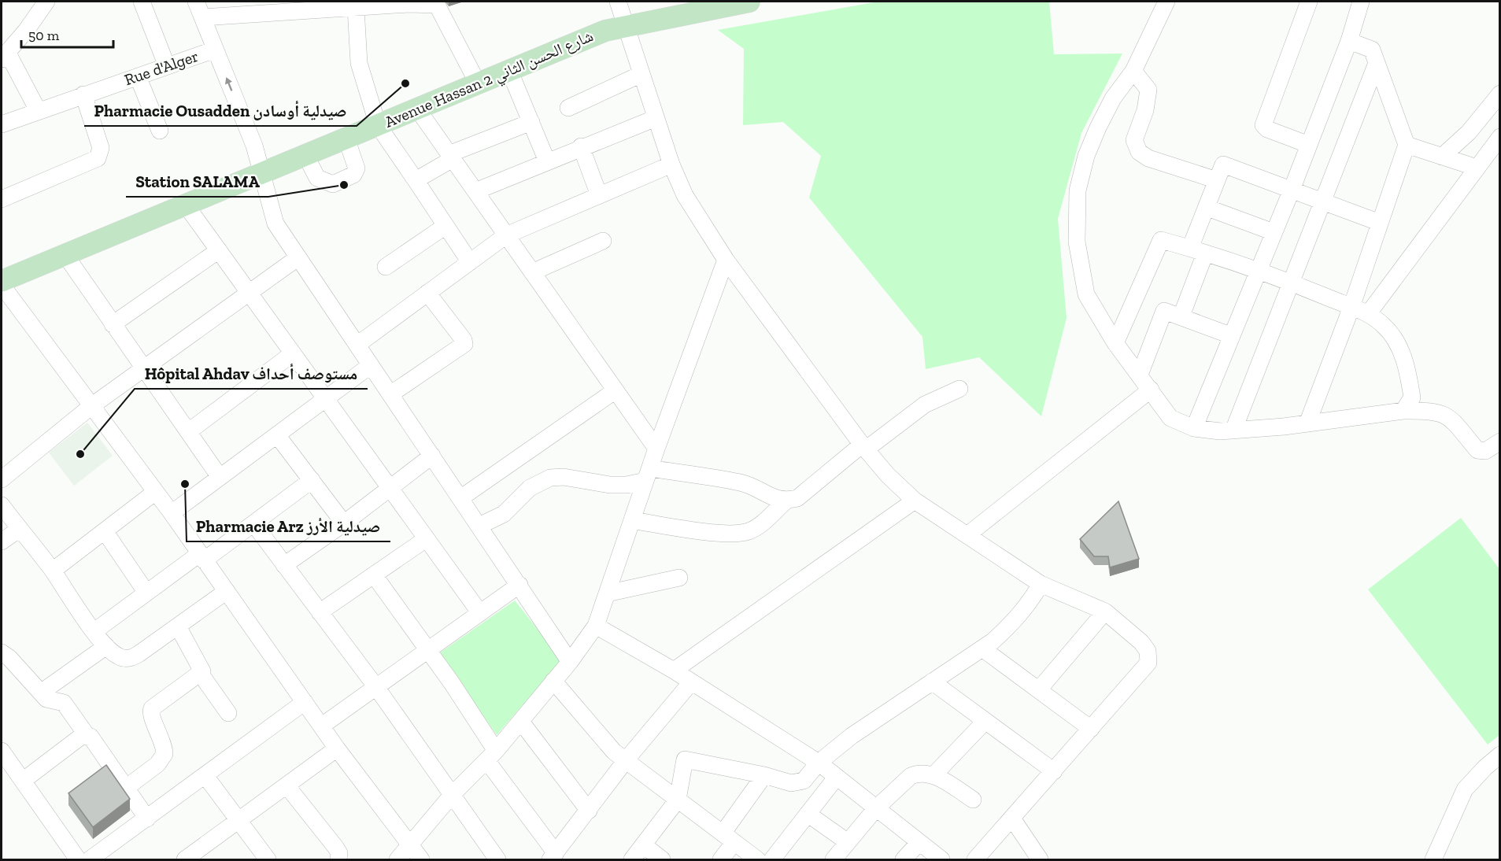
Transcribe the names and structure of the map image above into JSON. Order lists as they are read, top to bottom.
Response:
{
  "streets": {
    "main road": ["Avenue Hassan 2 شارع الحسن الثاني"],
    "street": ["Rue d'Alger"]
  },
  "places": [
    "Pharmacie Ousadden صيدلية أوسادن",
    "Station SALAMA",
    "Hôpital Ahdav مستوصف أحداف",
    "Pharmacie Arz صيدلية الأرز"
  ],
  "scale_bar": "50 m"
}
